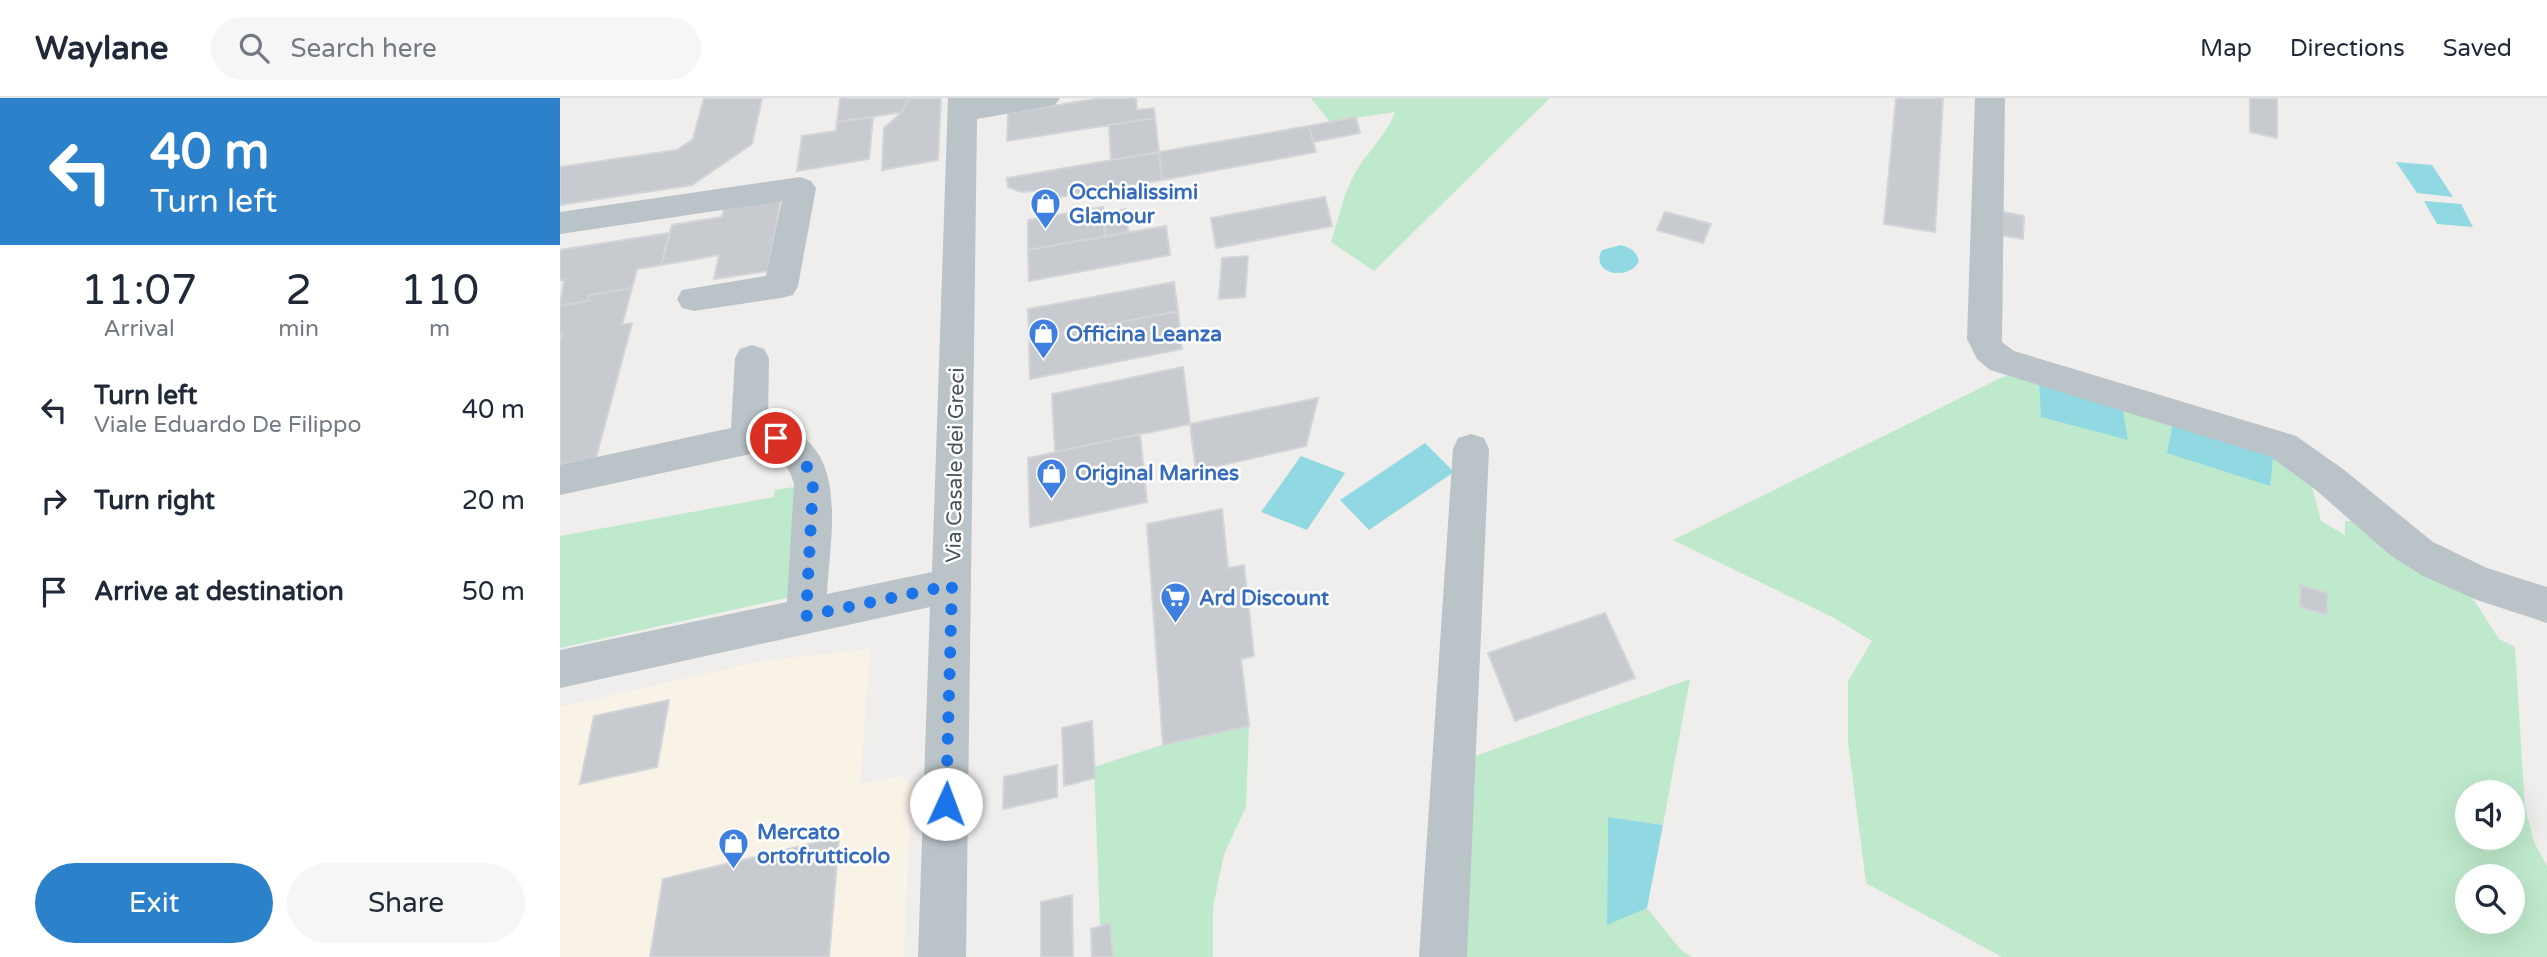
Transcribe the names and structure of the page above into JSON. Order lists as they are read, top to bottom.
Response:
{
  "streets": {
    "street": ["Via Casale dei Greci"]
  },
  "places": {
    "shop": [
      "Occhialissimi Glamour",
      "Officina Leanza",
      "Original Marines",
      "Mercato ortofrutticolo"
    ],
    "supermarket": ["Ard Discount"]
  },
  "page": {
    "header": "Waylane",
    "search": "Search here",
    "nav": ["Map", "Directions", "Saved"],
    "turn": ["40 m", "Turn left"],
    "eta": [
      "11:07",
      "Arrival",
      "2",
      "min",
      "110",
      "m"
    ],
    "list": [
      {
        "name": "Turn left",
        "note": "Viale Eduardo De Filippo",
        "value": "40 m"
      },
      {
        "name": "Turn right",
        "value": "20 m"
      },
      {
        "name": "Arrive at destination",
        "value": "50 m"
      }
    ],
    "buttons": ["Exit", "Share"]
  }
}
